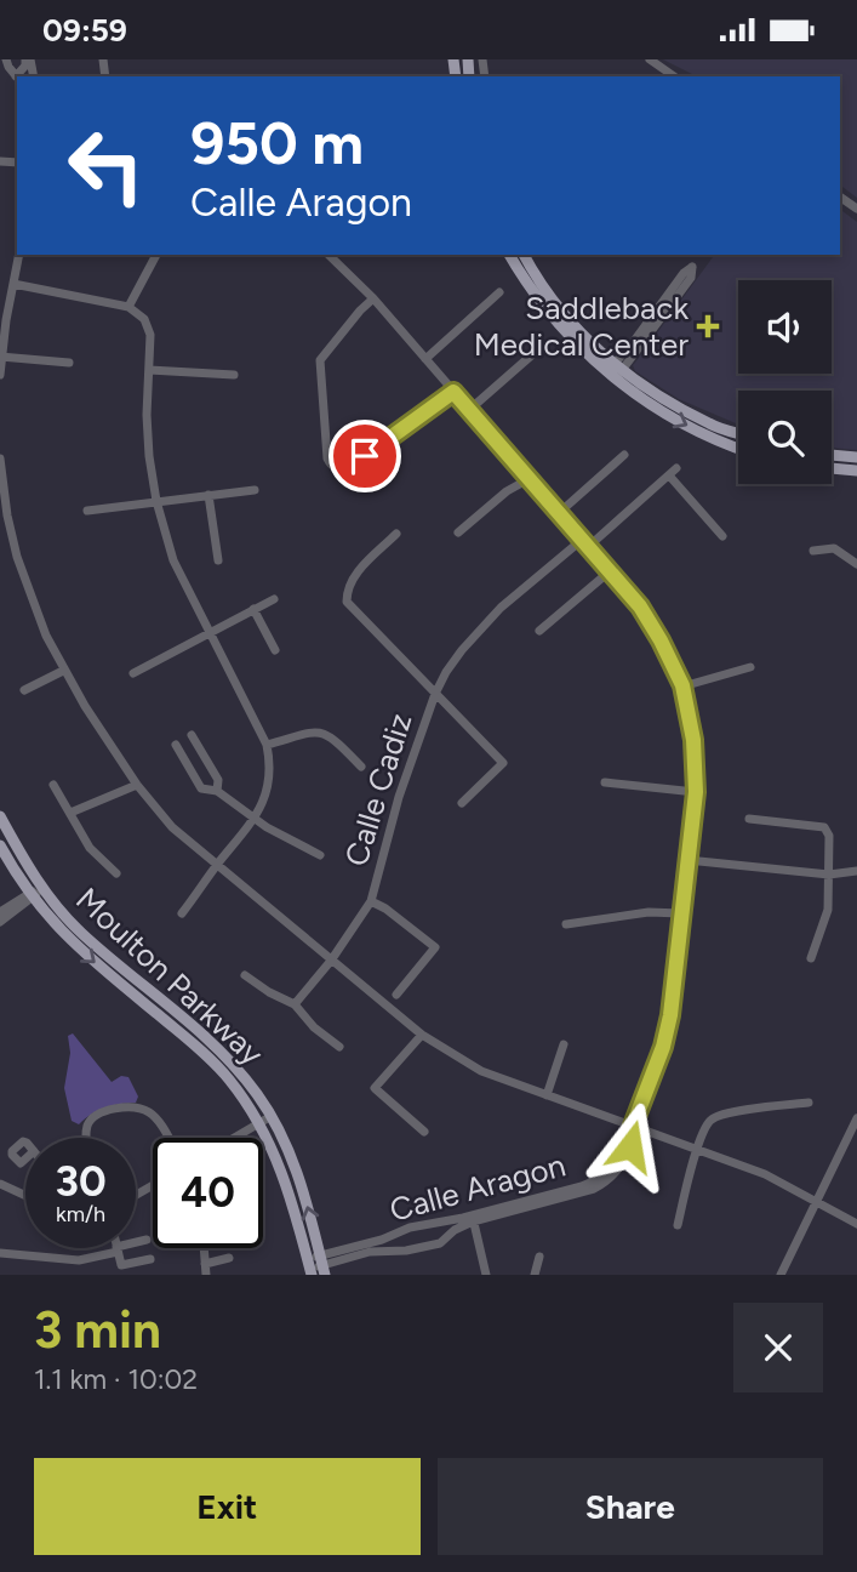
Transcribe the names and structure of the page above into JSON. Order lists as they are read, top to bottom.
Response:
{
  "streets": {
    "main road": ["Moulton Parkway"],
    "street": ["Calle Cadiz", "Calle Aragon"]
  },
  "crossings": [
    ["Calle Cadiz", "Calle Aragon"],
    ["Moulton Parkway", "Calle Aragon"]
  ],
  "places": {
    "health": ["Saddleback Medical Center"]
  },
  "page": {
    "status": "09:59",
    "turn": ["950 m", "Calle Aragon"],
    "speed": "30 km/h",
    "limit": "40",
    "heading": ["3 min", "1.1 km · 10:02"],
    "buttons": ["Exit", "Share"]
  }
}
